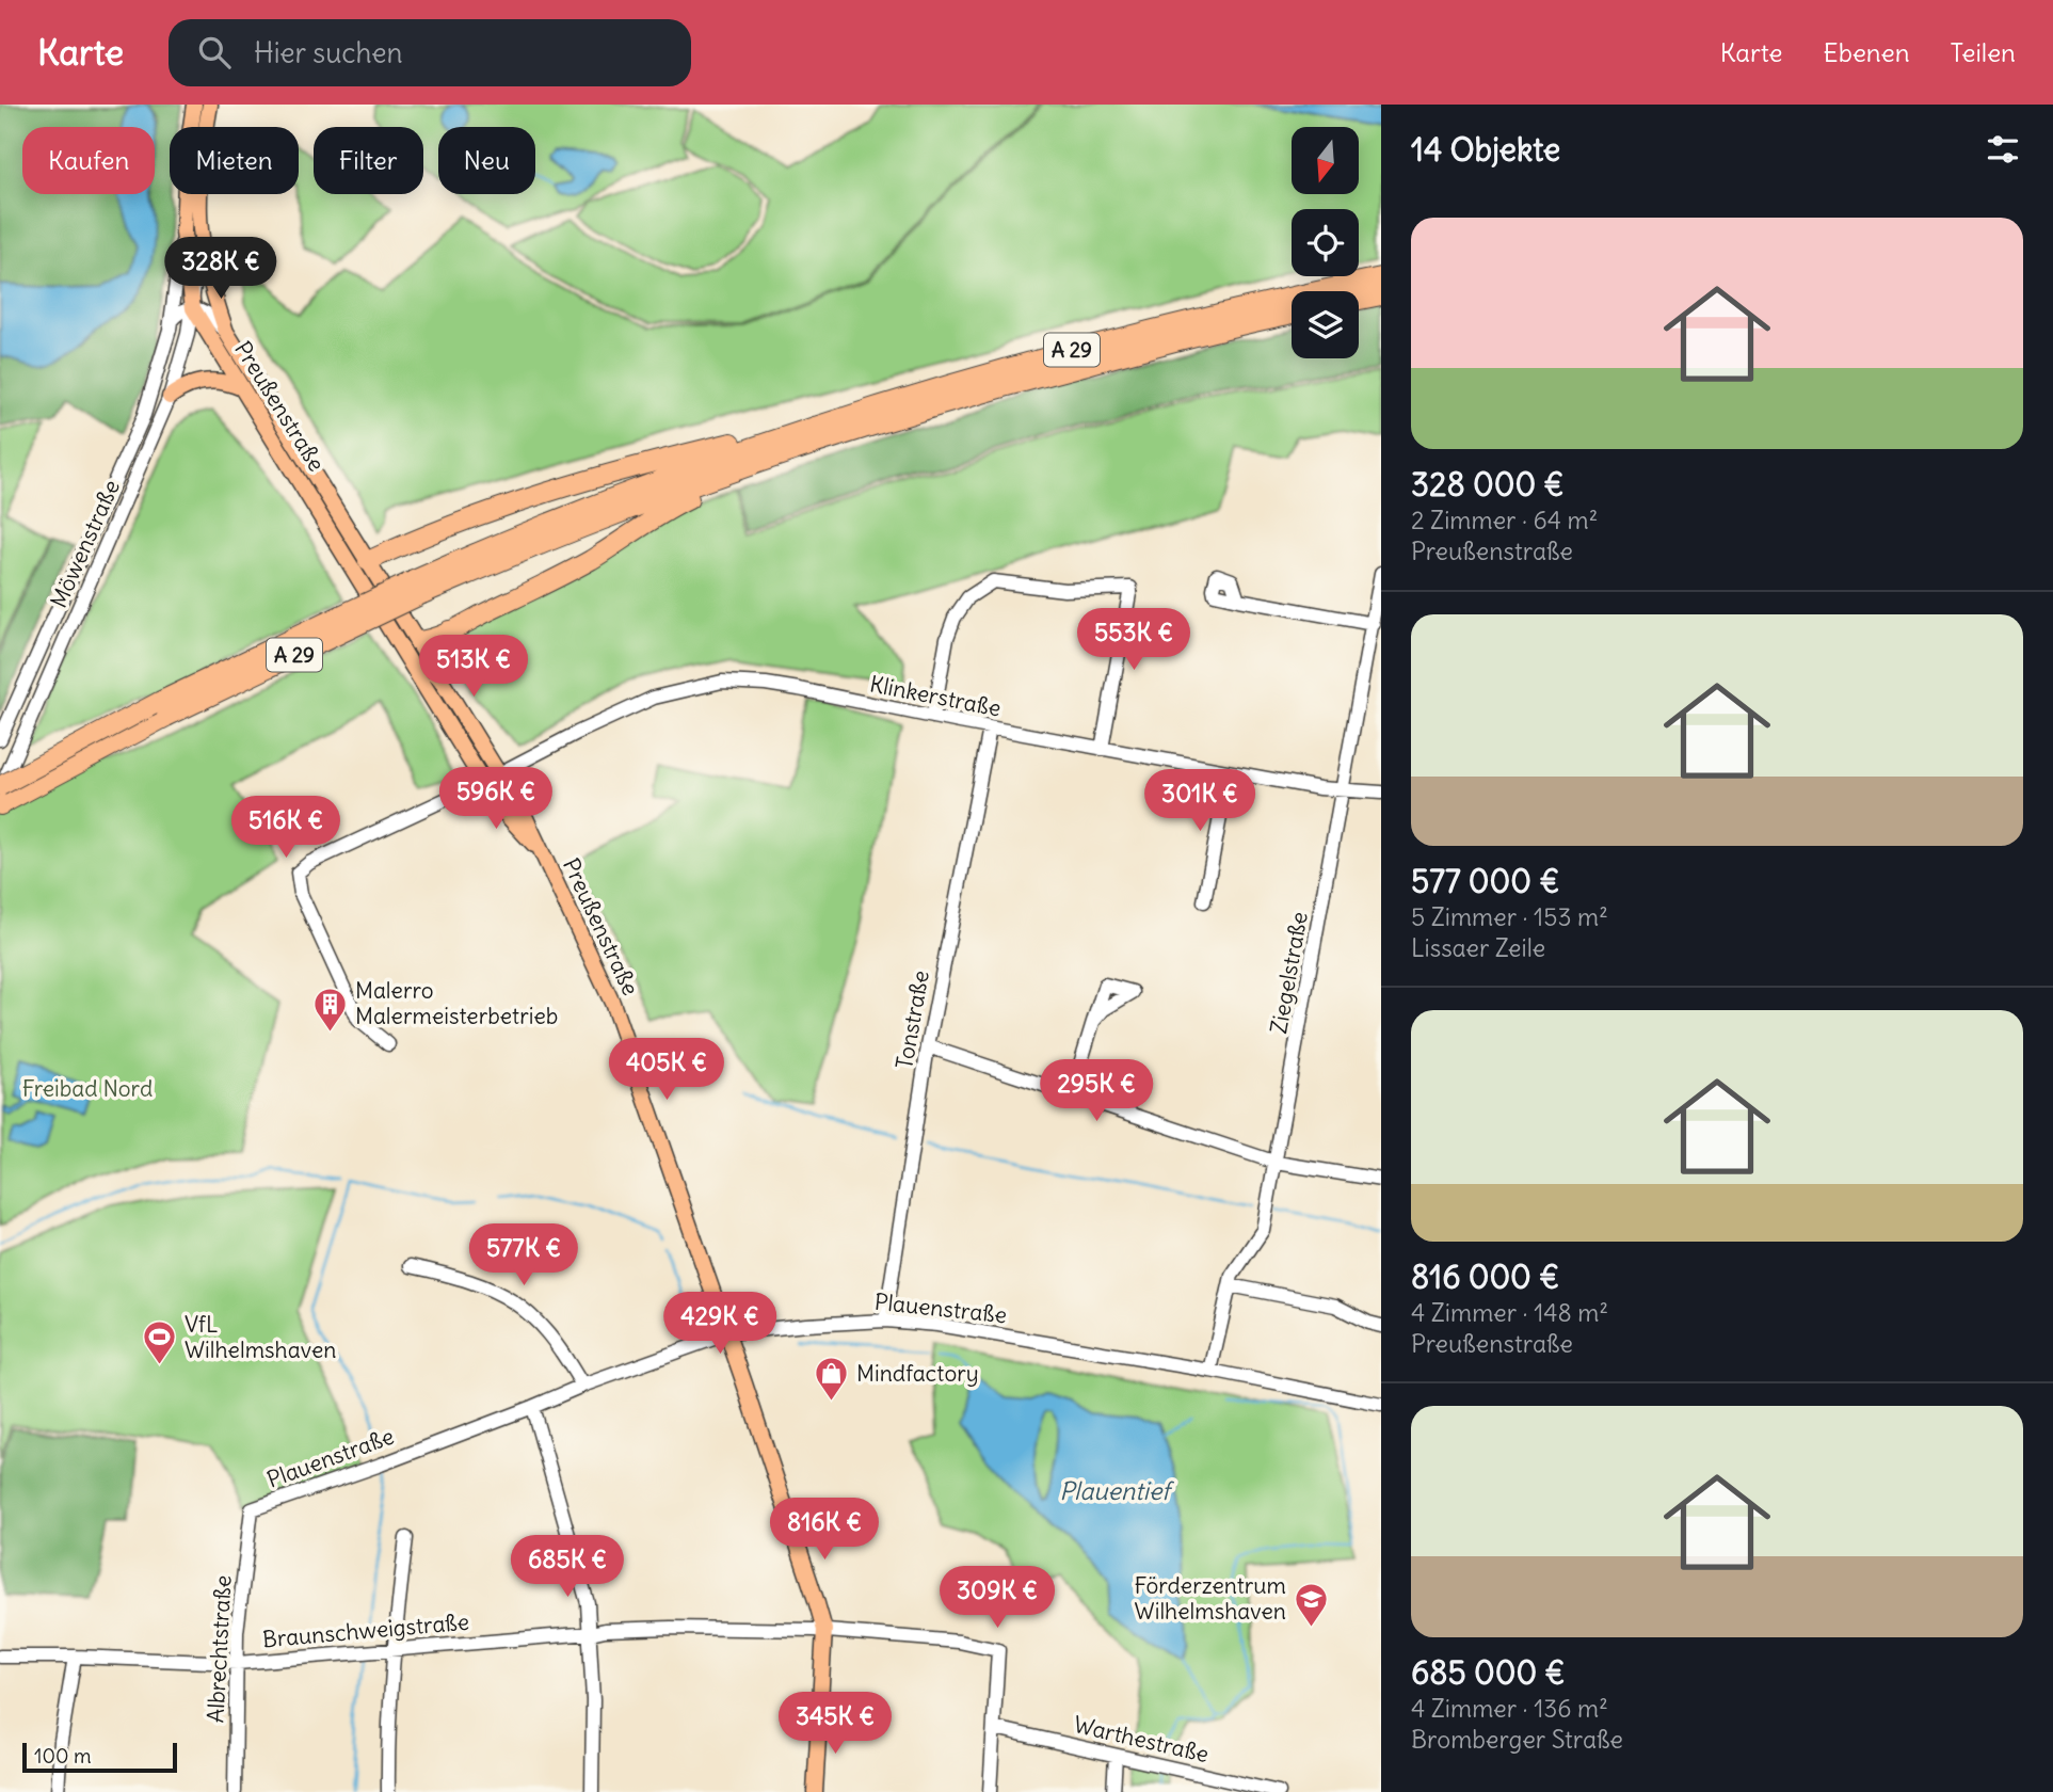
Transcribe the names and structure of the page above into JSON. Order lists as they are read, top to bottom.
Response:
{
  "streets": {
    "highway": ["A 29"],
    "main road": ["Preußenstraße"],
    "street": [
      "Möwenstraße",
      "Klinkerstraße",
      "Ziegelstraße",
      "Tonstraße",
      "Plauenstraße",
      "Braunschweigstraße",
      "Albrechtstraße",
      "Warthestraße"
    ]
  },
  "crossings": [
    ["A 29", "Möwenstraße"],
    ["Preußenstraße", "Möwenstraße"],
    ["Preußenstraße", "Klinkerstraße"],
    ["Preußenstraße", "Plauenstraße"],
    ["Preußenstraße", "Braunschweigstraße"],
    ["Klinkerstraße", "Ziegelstraße"],
    ["Klinkerstraße", "Tonstraße"],
    ["Ziegelstraße", "Plauenstraße"],
    ["Tonstraße", "Plauenstraße"],
    ["Plauenstraße", "Albrechtstraße"],
    ["Braunschweigstraße", "Albrechtstraße"],
    ["Braunschweigstraße", "Warthestraße"]
  ],
  "water": ["Plauentief"],
  "parks": ["Freibad Nord"],
  "places": {
    "building": ["Malerro Malermeisterbetrieb"],
    "sports": ["VfL Wilhelmshaven"],
    "shop": ["Mindfactory"],
    "school or university": ["Förderzentrum Wilhelmshaven"]
  },
  "scale_bar": "100 m",
  "north": "bottom",
  "page": {
    "header": "Karte",
    "search": "Hier suchen",
    "nav": ["Karte", "Ebenen", "Teilen"],
    "heading": "14 Objekte",
    "chip": [
      "Kaufen",
      "Mieten",
      "Filter",
      "Neu"
    ],
    "list": [
      {
        "name": "328 000 €",
        "note": "2 Zimmer · 64 m² · Preußenstraße"
      },
      {
        "name": "577 000 €",
        "note": "5 Zimmer · 153 m² · Lissaer Zeile"
      },
      {
        "name": "816 000 €",
        "note": "4 Zimmer · 148 m² · Preußenstraße"
      },
      {
        "name": "685 000 €",
        "note": "4 Zimmer · 136 m² · Bromberger Straße"
      }
    ],
    "price": [
      "328K €",
      "553K €",
      "513K €",
      "596K €",
      "301K €",
      "516K €",
      "405K €",
      "295K €",
      "577K €",
      "429K €",
      "816K €",
      "685K €",
      "309K €",
      "345K €"
    ],
    "scale": "100 m"
  }
}
